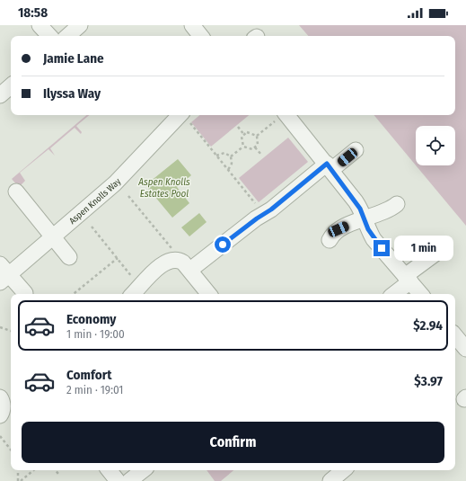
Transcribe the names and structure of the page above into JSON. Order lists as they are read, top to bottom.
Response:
{
  "streets": {
    "street": ["Aspen Knolls Way"]
  },
  "water": ["Aspen Knolls Estates Pool"],
  "page": {
    "status": "18:58",
    "banner": ["Jamie Lane", "Ilyssa Way"],
    "bubble": "1 min",
    "list": [
      {
        "name": "Economy",
        "note": "1 min · 19:00",
        "value": "$2.94"
      },
      {
        "name": "Comfort",
        "note": "2 min · 19:01",
        "value": "$3.97"
      }
    ],
    "buttons": "Confirm"
  }
}
